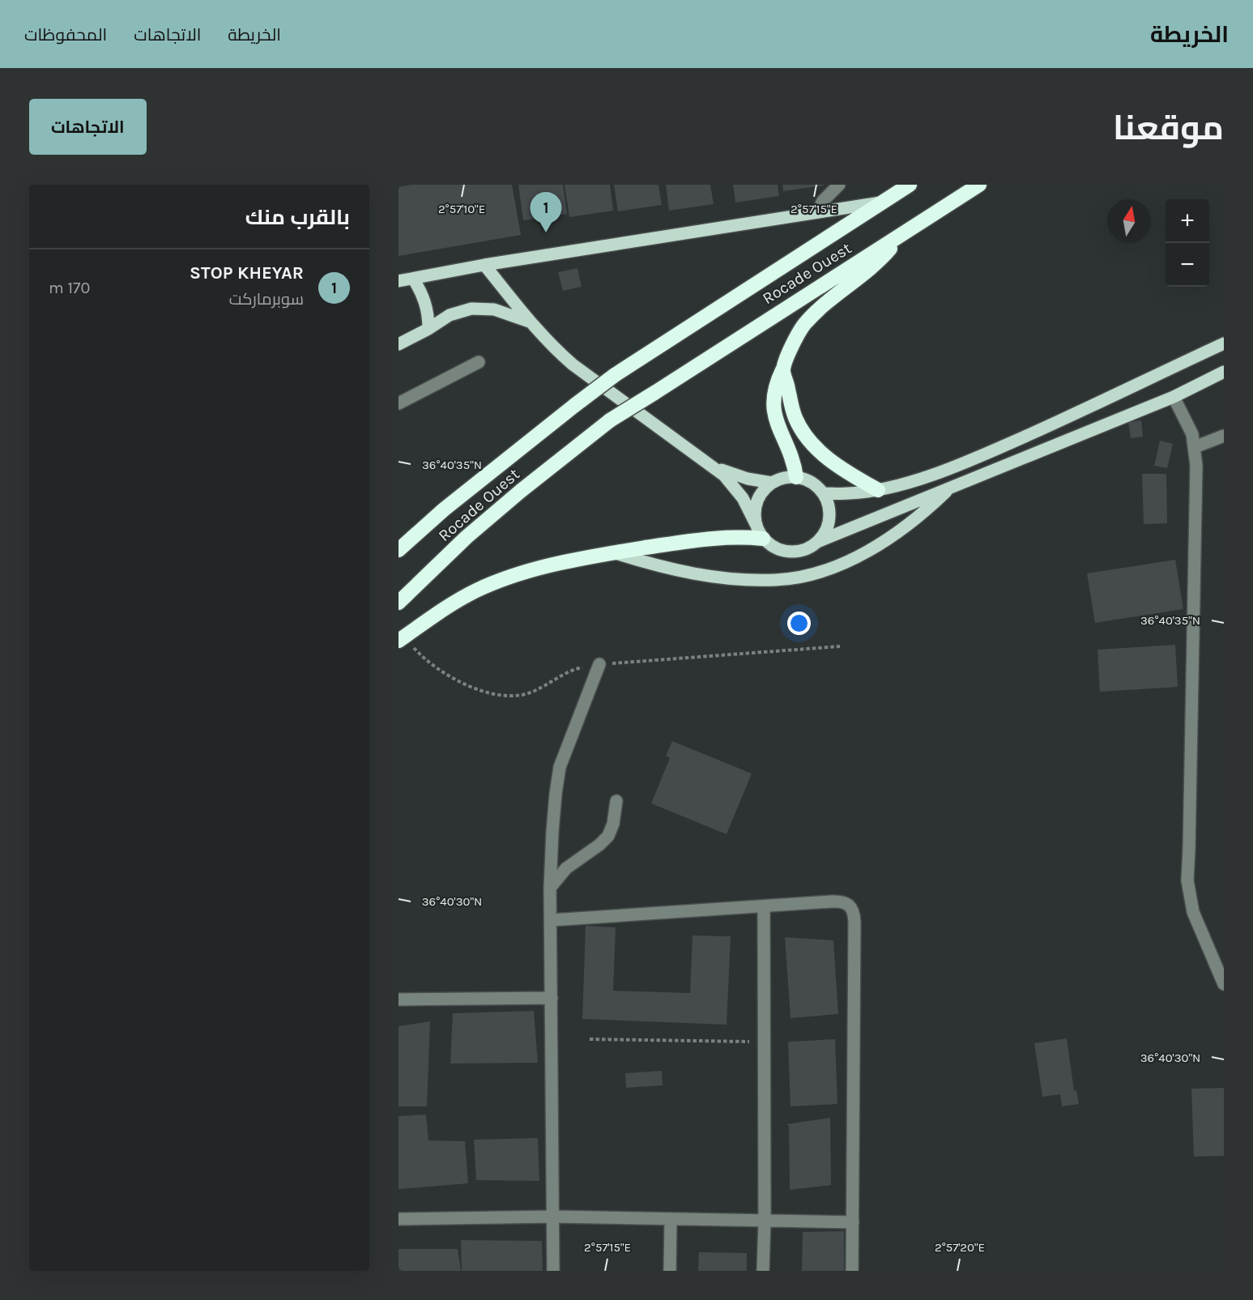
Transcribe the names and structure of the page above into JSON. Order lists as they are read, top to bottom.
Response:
{
  "streets": {
    "highway": ["Rocade Ouest"]
  },
  "north": "top",
  "page": {
    "header": "الخريطة",
    "nav": ["الخريطة", "الاتجاهات", "المحفوظات"],
    "title": "موقعنا",
    "buttons": "الاتجاهات",
    "heading": "بالقرب منك",
    "pins": "1",
    "map_buttons": ["+", "−"],
    "list": [
      {
        "mark": "1",
        "name": "STOP KHEYAR",
        "note": "سوبرماركت",
        "value": "170 m"
      }
    ]
  },
  "coordinates": [
    "2°57'10\"E",
    "2°57'15\"E",
    "36°40'35\"N",
    "36°40'30\"N",
    "2°57'20\"E"
  ]
}
